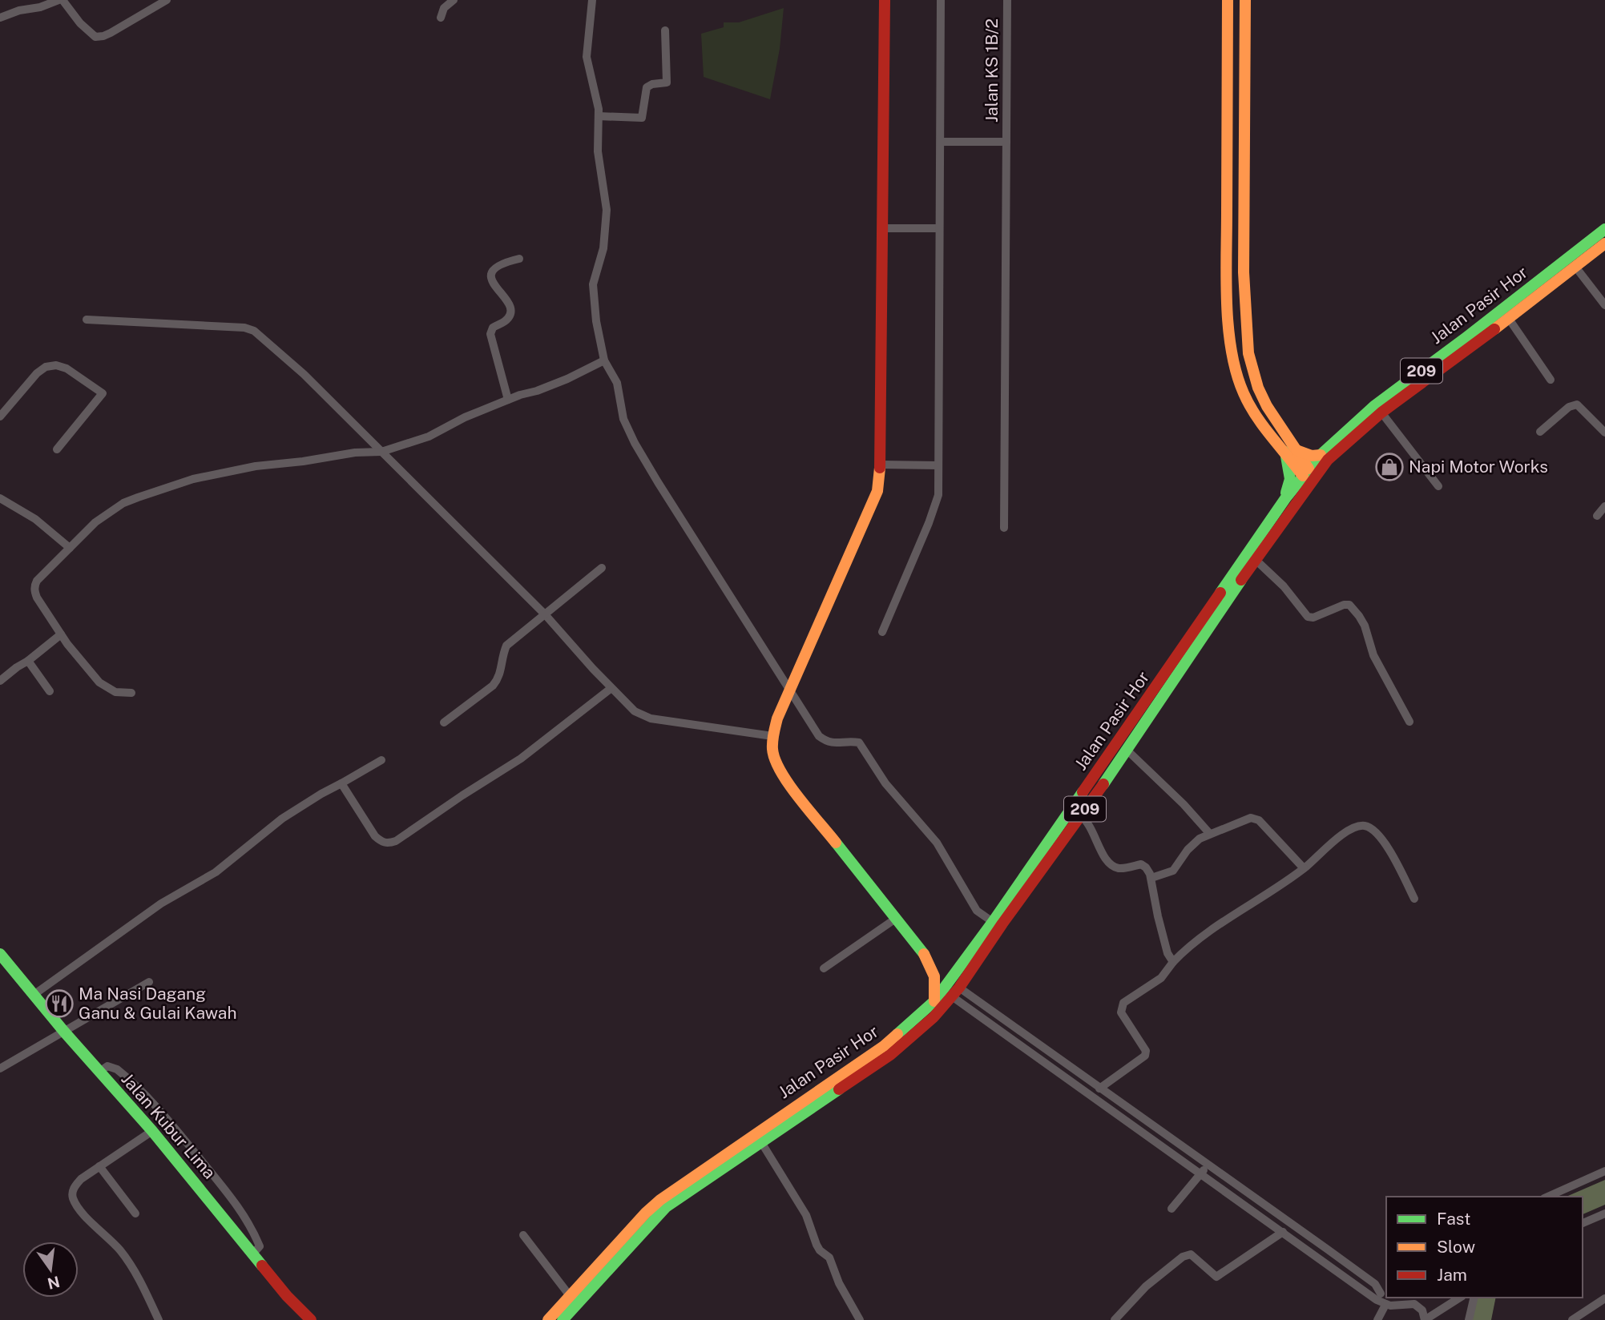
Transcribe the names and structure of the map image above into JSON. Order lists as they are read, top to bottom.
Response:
{
  "streets": {
    "main road": ["Jalan Pasir Hor", "209", "Jalan Kubur Lima"],
    "street": ["Jalan KS 1B/2"]
  },
  "places": {
    "shop": ["Napi Motor Works"],
    "restaurant": ["Ma Nasi Dagang Ganu & Gulai Kawah"]
  },
  "legend": ["Fast", "Slow", "Jam"],
  "north": "bottom"
}
